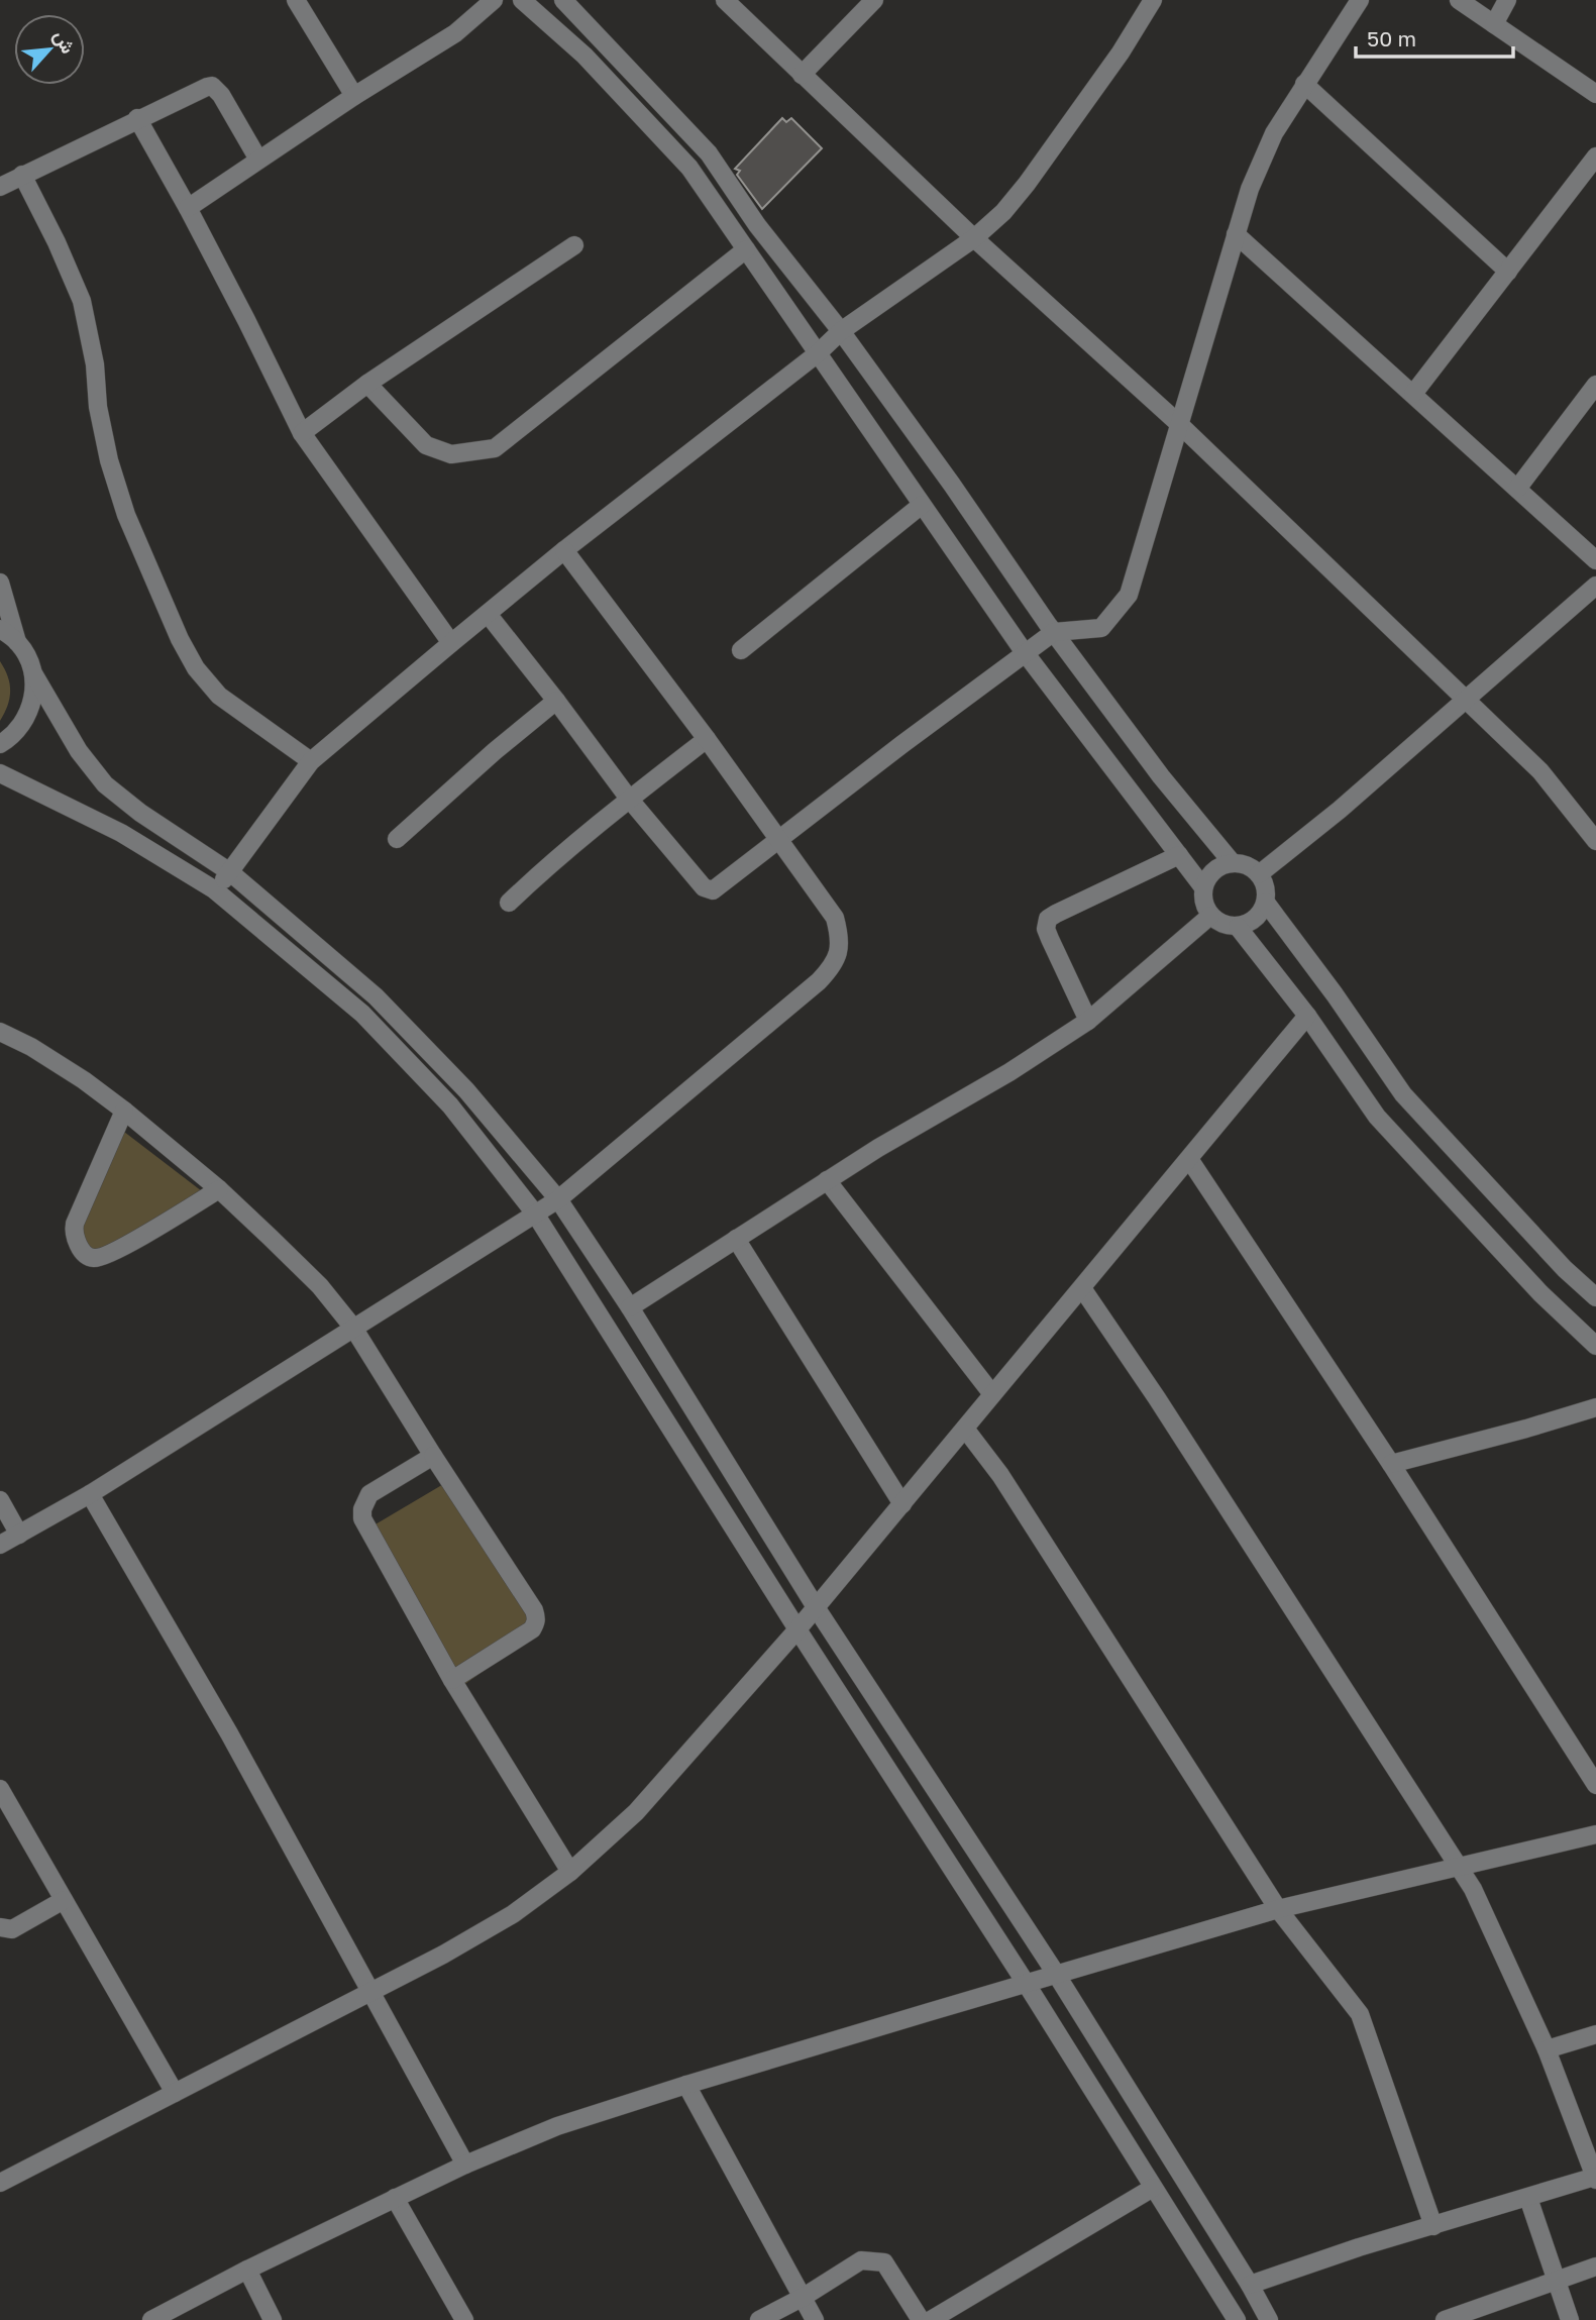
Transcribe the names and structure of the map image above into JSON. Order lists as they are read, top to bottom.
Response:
{
  "scale_bar": "50 m",
  "north": "top right"
}
